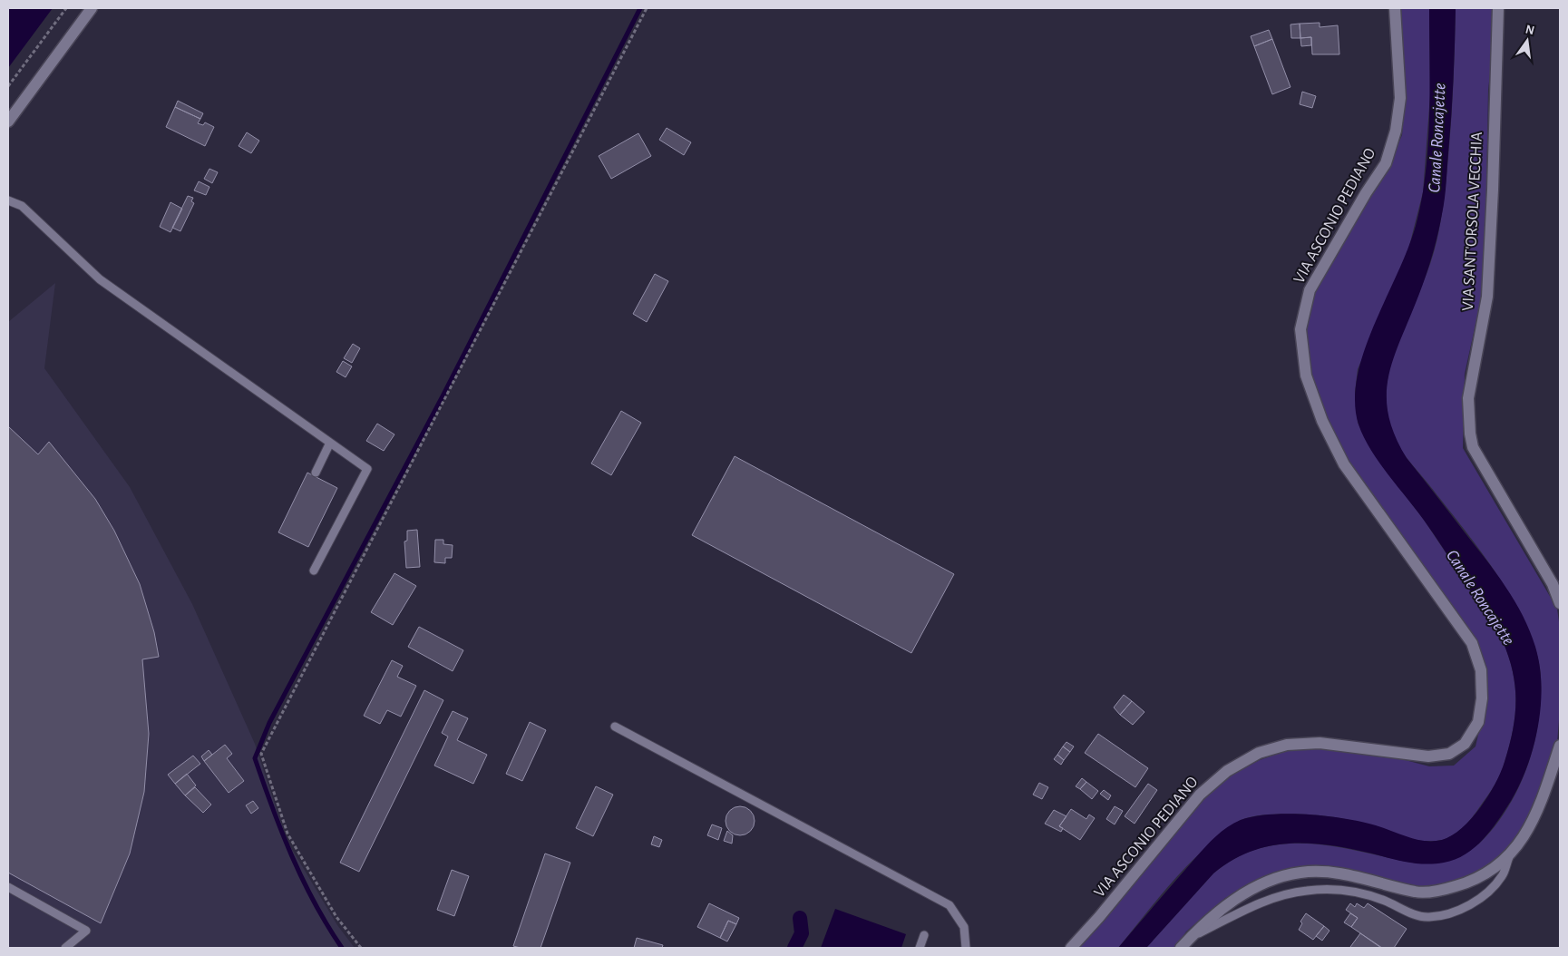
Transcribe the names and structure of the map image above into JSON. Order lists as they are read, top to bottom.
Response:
{
  "streets": {
    "street": ["VIA ASCONIO PEDIANO", "VIA SANT'ORSOLA VECCHIA"]
  },
  "water": ["Canale Roncajette"],
  "north": "top"
}
